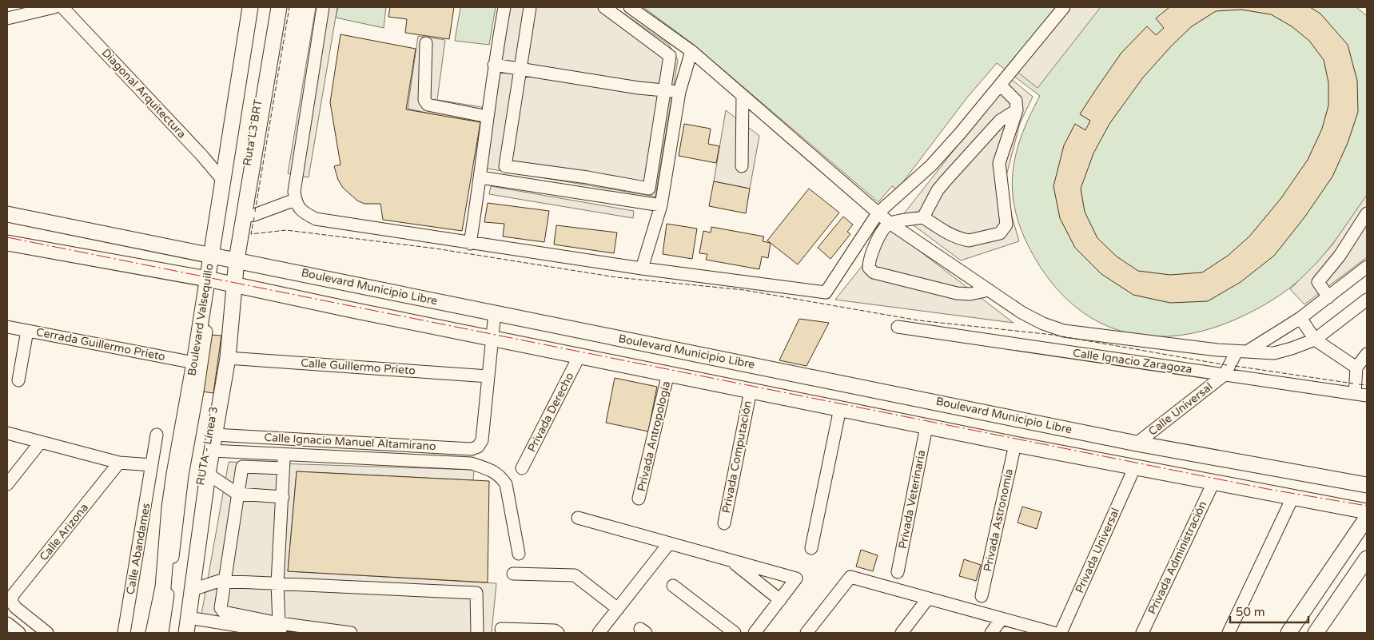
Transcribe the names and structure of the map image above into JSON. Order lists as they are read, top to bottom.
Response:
{
  "streets": {
    "main road": ["Boulevard Municipio Libre", "Boulevard Valsequillo"],
    "street": [
      "Diagonal Arquitectura",
      "Ruta L3 BRT",
      "Cerrada Guillermo Prieto",
      "Calle Ignacio Zaragoza",
      "Calle Guillermo Prieto",
      "Calle Universal",
      "Privada Derecho",
      "Privada Antropología",
      "Calle Ignacio Manuel Altamirano",
      "RUTA - Línea 3",
      "Privada Computación",
      "Privada Veterinaria",
      "Privada Astronomía",
      "Calle Arizona",
      "Calle Abandames",
      "Privada Universal",
      "Privada Administración"
    ]
  },
  "crossings": [
    ["Diagonal Arquitectura", "Boulevard Valsequillo"],
    ["Ruta L3 BRT", "Boulevard Municipio Libre"],
    ["Boulevard Municipio Libre", "Boulevard Valsequillo"],
    ["Boulevard Municipio Libre", "Calle Universal"],
    ["Boulevard Valsequillo", "Cerrada Guillermo Prieto"],
    ["Calle Ignacio Zaragoza", "Calle Universal"],
    ["Calle Guillermo Prieto", "Calle Ignacio Manuel Altamirano"]
  ],
  "scale_bar": "50 m"
}
